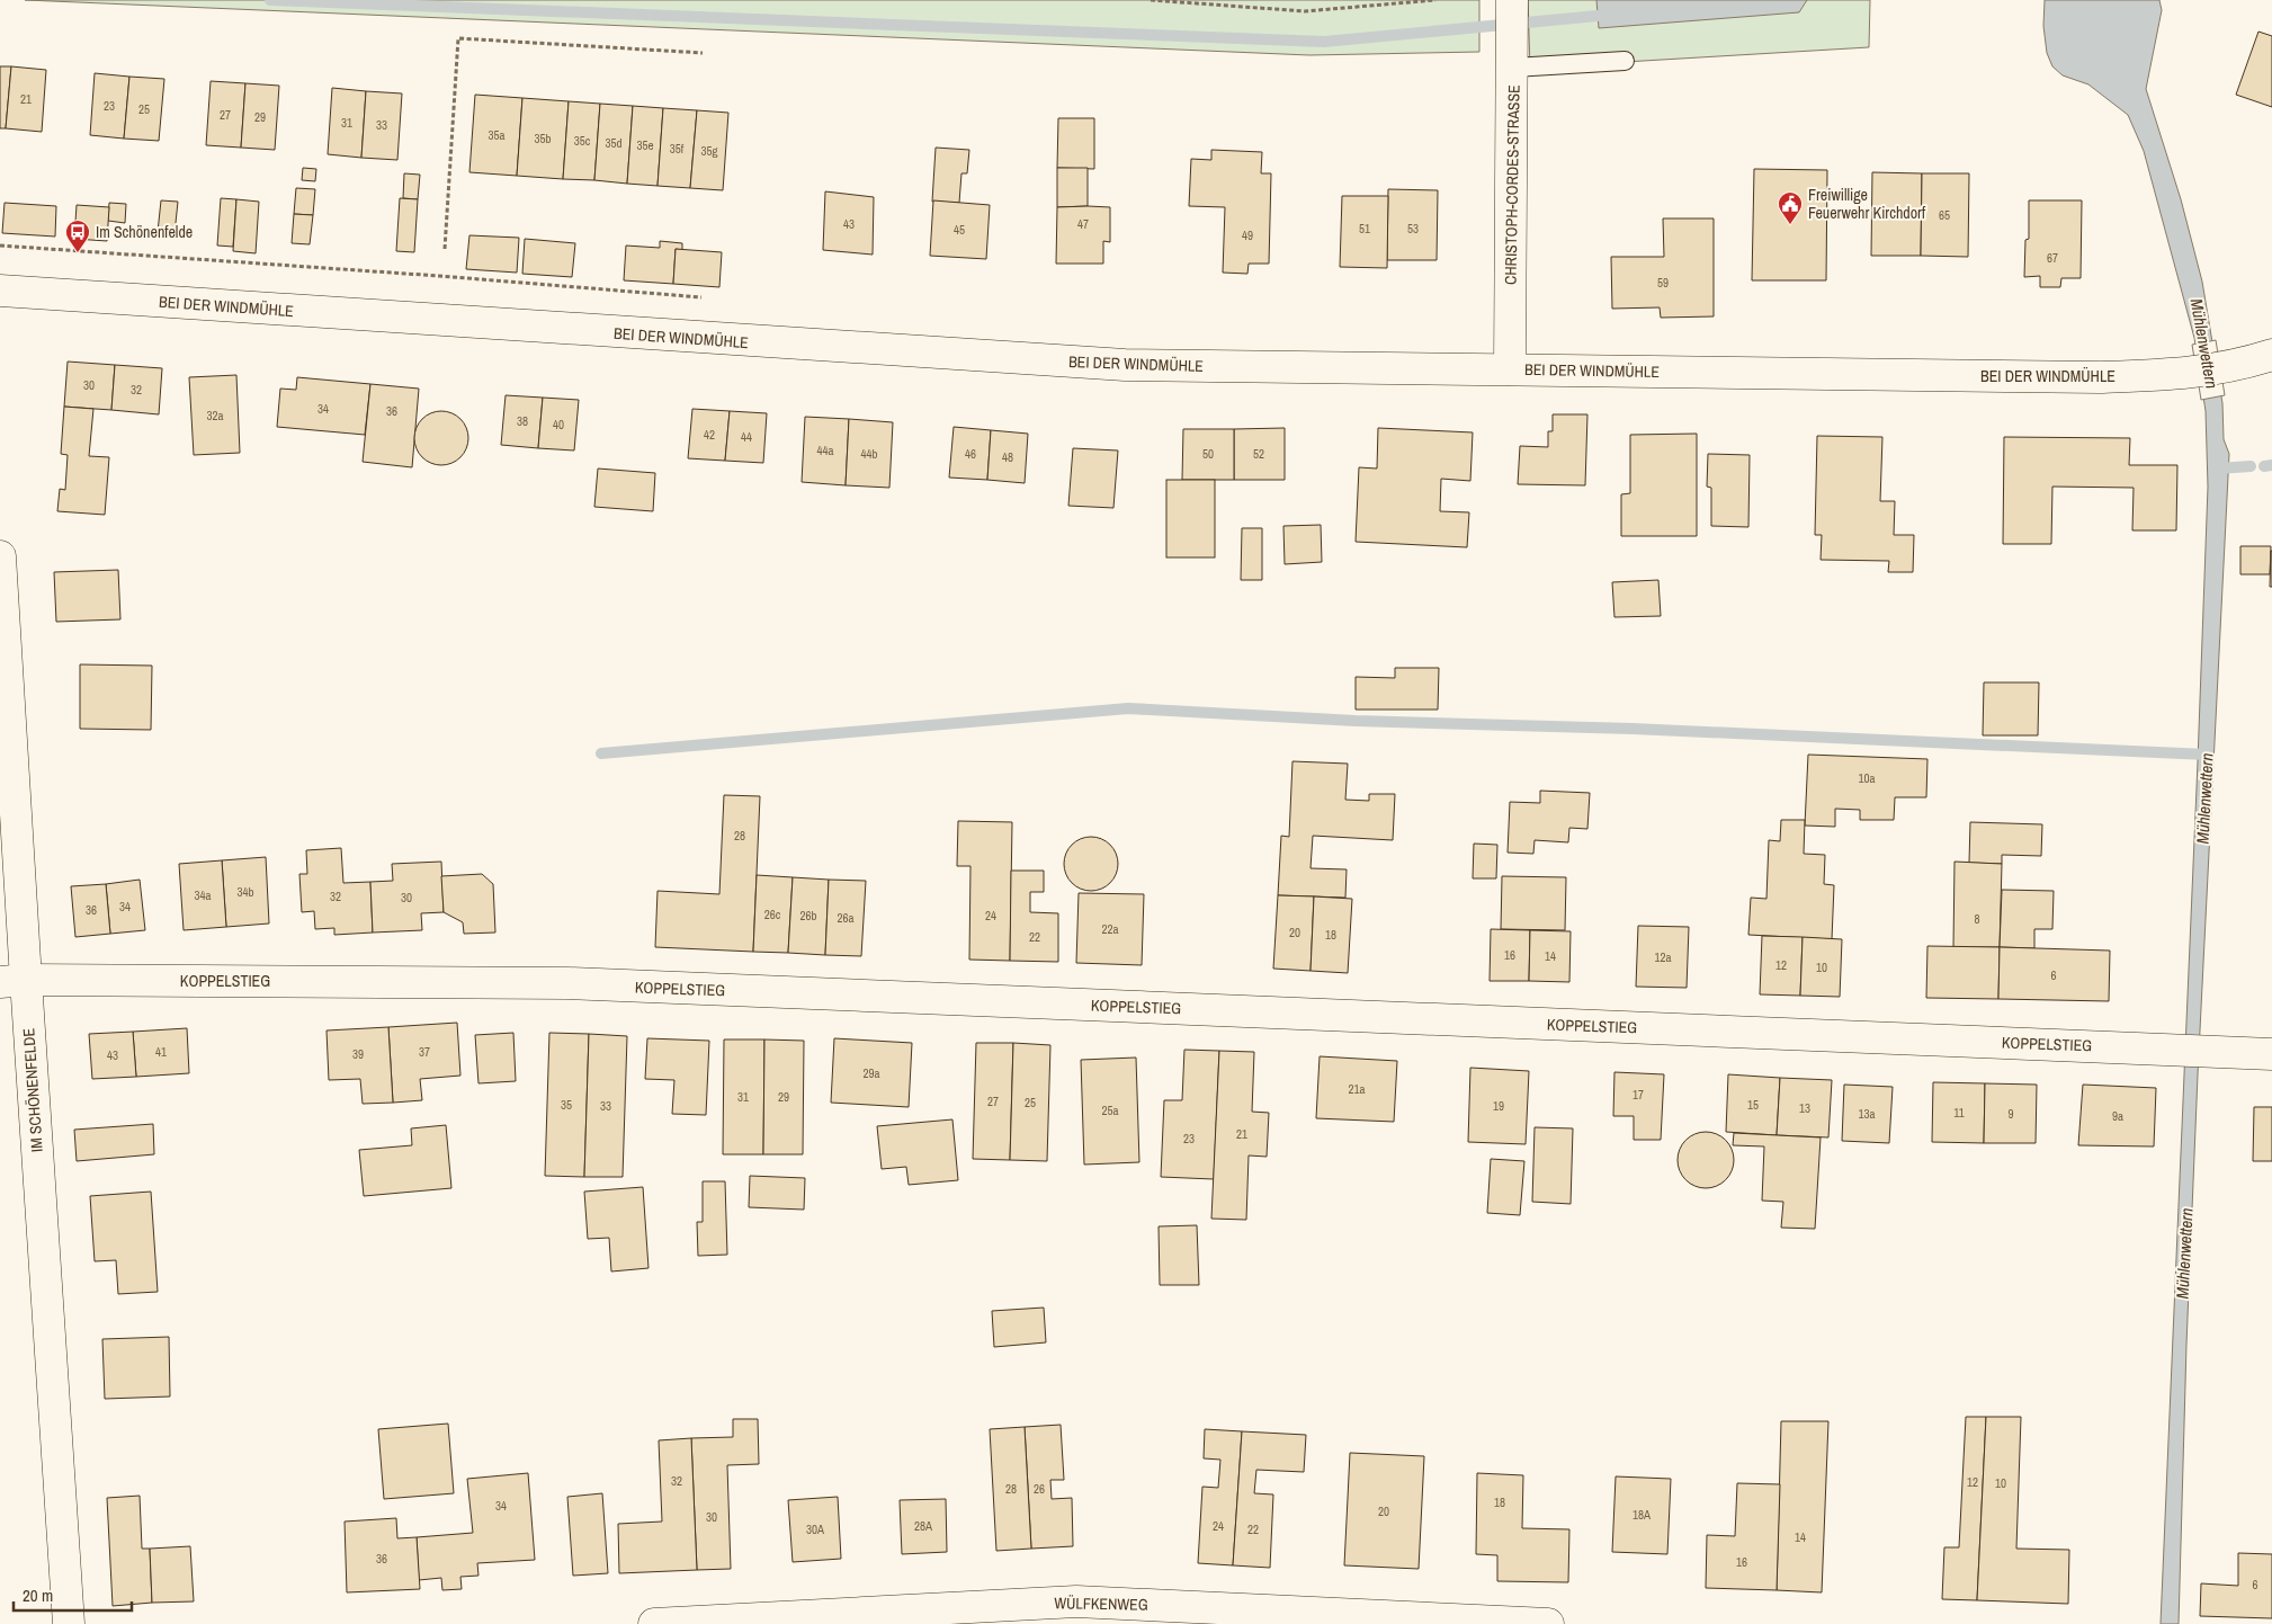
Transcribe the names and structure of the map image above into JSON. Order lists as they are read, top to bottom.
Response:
{
  "streets": {
    "street": [
      "CHRISTOPH-CORDES-STRASSE",
      "BEI DER WINDMÜHLE",
      "KOPPELSTIEG",
      "IM SCHÖNENFELDE",
      "WÜLFKENWEG"
    ]
  },
  "crossings": [
    ["CHRISTOPH-CORDES-STRASSE", "BEI DER WINDMÜHLE"],
    ["KOPPELSTIEG", "IM SCHÖNENFELDE"]
  ],
  "water": ["Mühlenwettern"],
  "places": {
    "public building": ["Freiwillige Feuerwehr Kirchdorf"],
    "bus stop": ["Im Schönenfelde"]
  },
  "house_numbers": [
    "21",
    "23",
    "25",
    "27",
    "29",
    "31",
    "33",
    "35a",
    "35b",
    "35c",
    "35d",
    "35e",
    "35f",
    "35g",
    "65",
    "43",
    "47",
    "51",
    "53",
    "45",
    "49",
    "67",
    "59",
    "30",
    "32",
    "34",
    "36",
    "32a",
    "38",
    "40",
    "42",
    "44",
    "44a",
    "44b",
    "46",
    "50",
    "52",
    "48",
    "10a",
    "28",
    "34b",
    "34a",
    "32",
    "30",
    "34",
    "36",
    "26c",
    "26b",
    "24",
    "26a",
    "8",
    "22a",
    "20",
    "18",
    "22",
    "16",
    "14",
    "12a",
    "12",
    "10",
    "6",
    "41",
    "37",
    "39",
    "43",
    "29a",
    "21a",
    "17",
    "31",
    "29",
    "27",
    "25",
    "35",
    "15",
    "33",
    "19",
    "13",
    "25a",
    "11",
    "13a",
    "9",
    "9a",
    "21",
    "23",
    "32",
    "12",
    "10",
    "28",
    "26",
    "18",
    "34",
    "20",
    "18A",
    "30",
    "28A",
    "24",
    "30A",
    "22",
    "14",
    "36",
    "16",
    "6"
  ],
  "scale_bar": "20 m"
}
